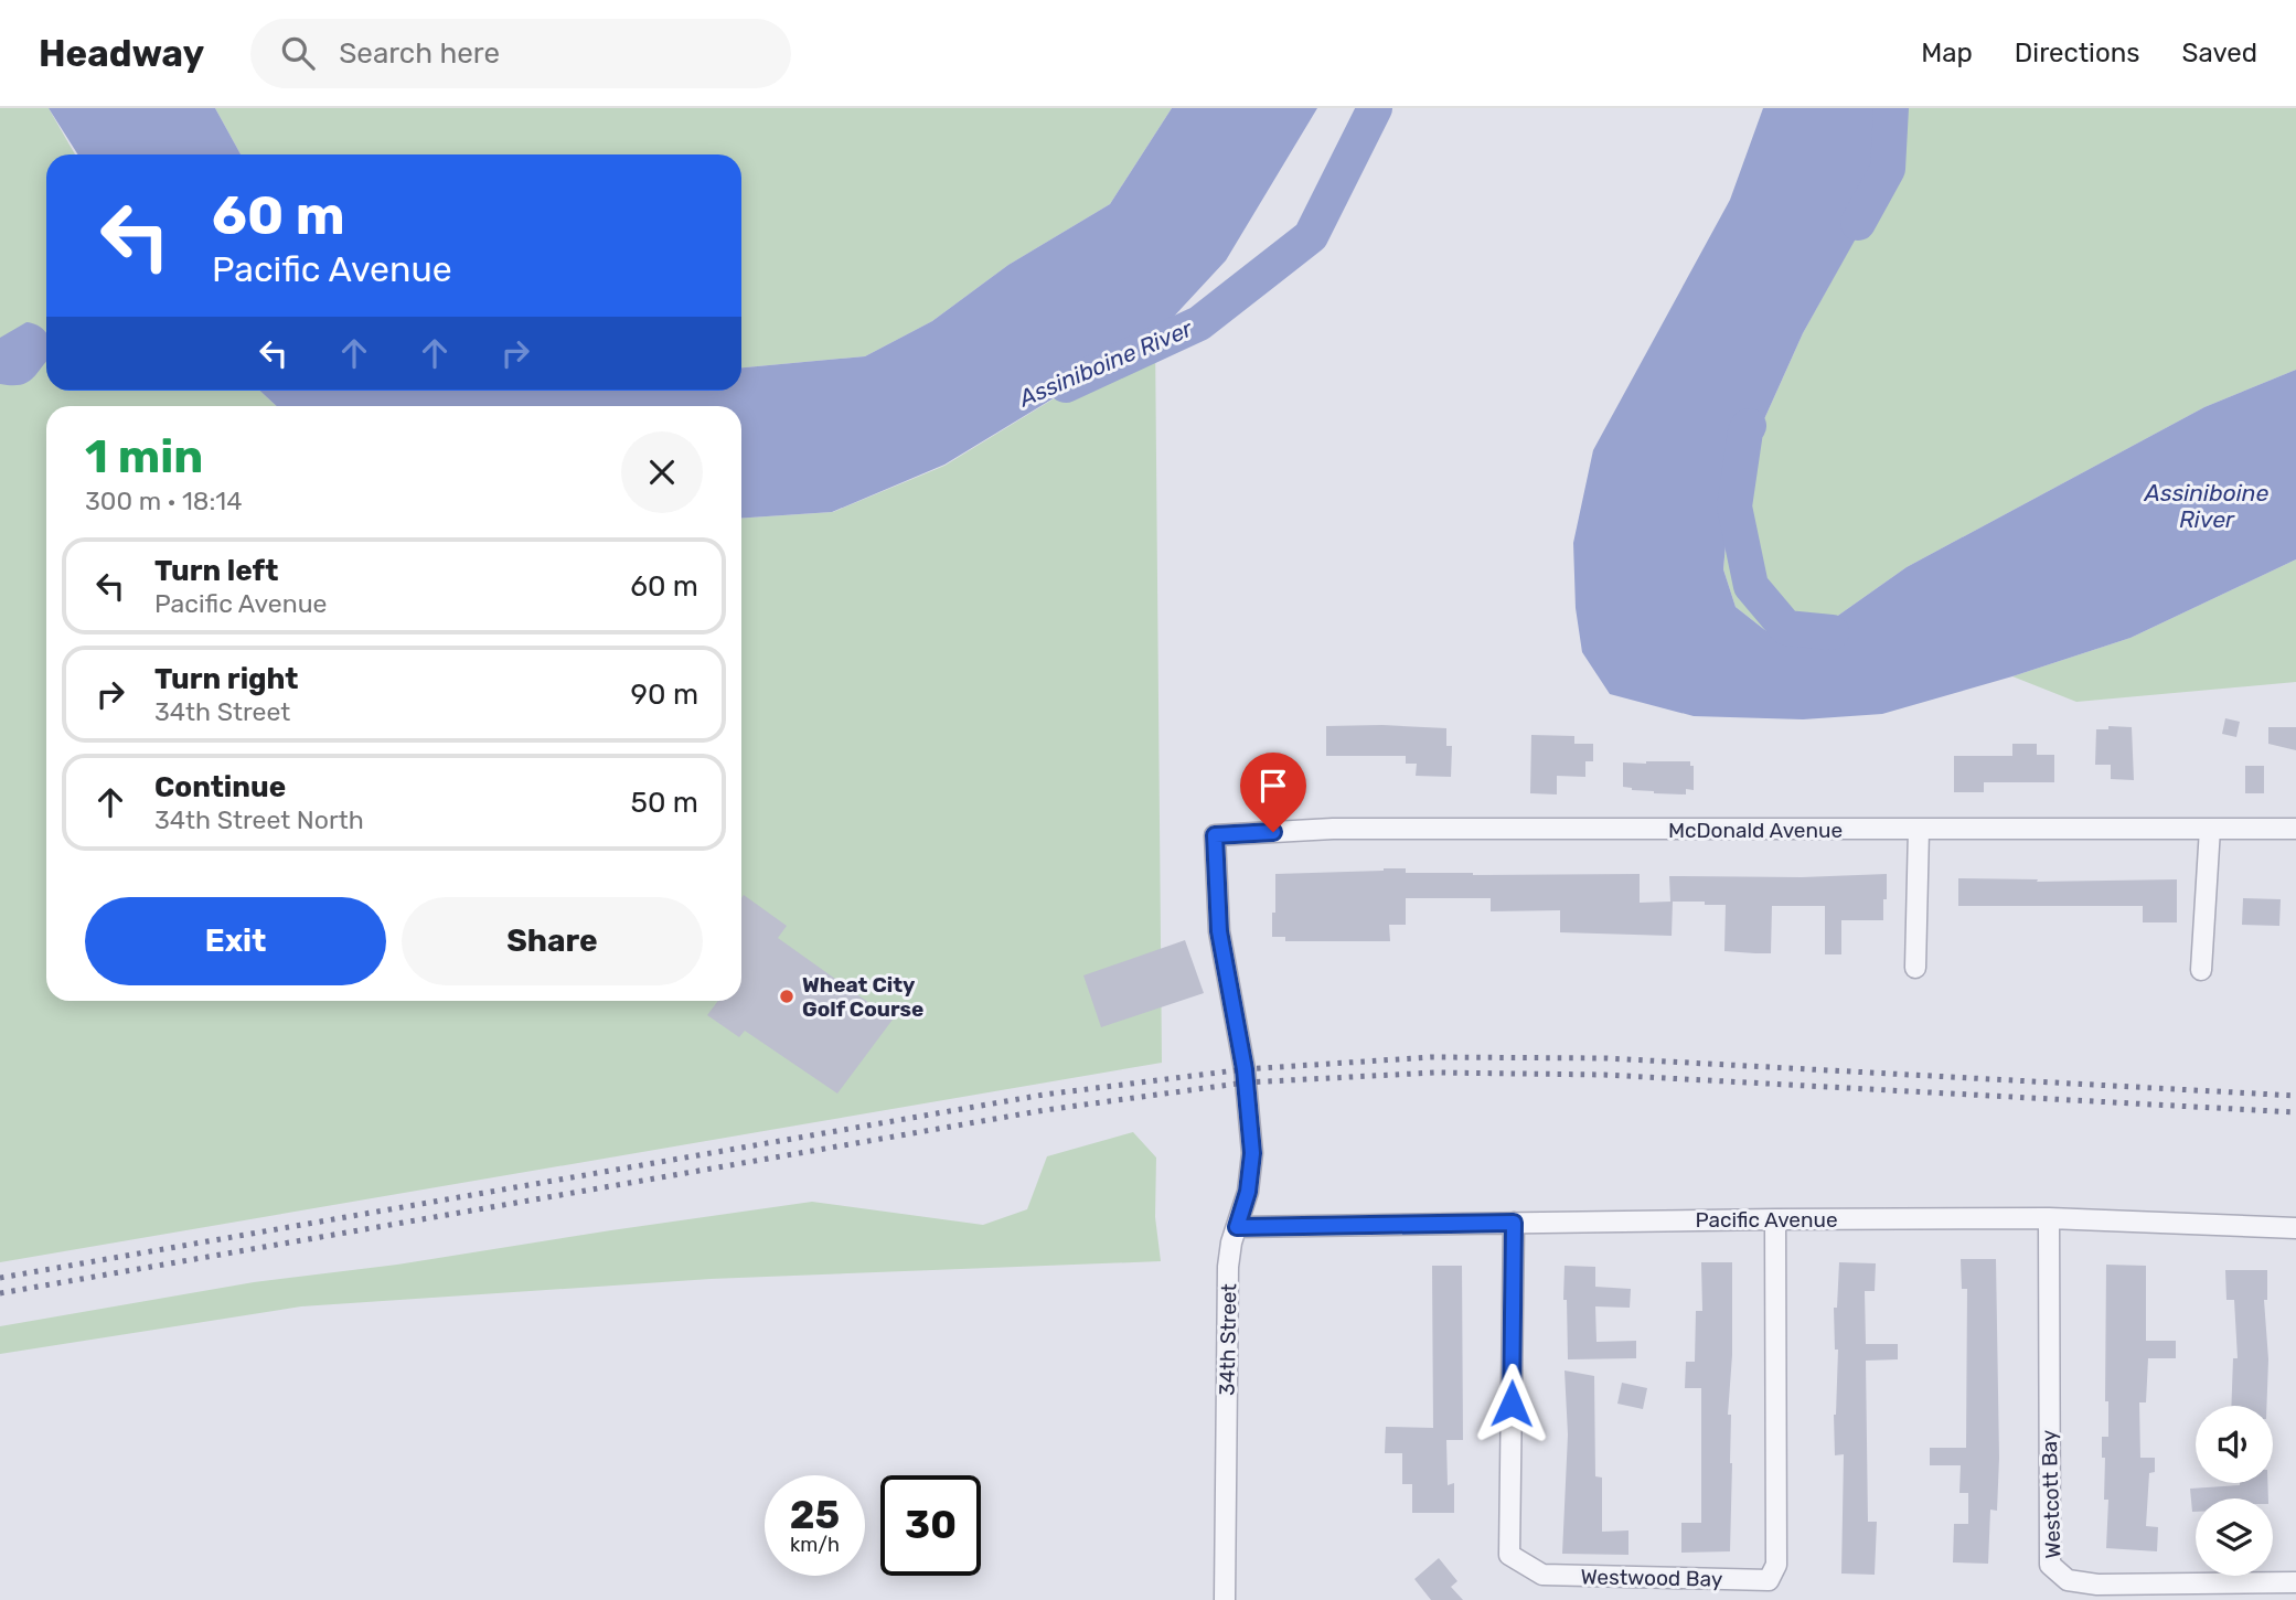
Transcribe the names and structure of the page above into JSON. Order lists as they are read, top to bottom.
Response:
{
  "streets": {
    "street": [
      "McDonald Avenue",
      "Pacific Avenue",
      "34th Street",
      "Westcott Bay",
      "Westwood Bay"
    ]
  },
  "crossings": [
    ["McDonald Avenue", "34th Street"],
    ["Pacific Avenue", "34th Street"],
    ["Pacific Avenue", "Westcott Bay"],
    ["Pacific Avenue", "Westwood Bay"]
  ],
  "water": ["Assiniboine River"],
  "places": ["Wheat City Golf Course"],
  "page": {
    "header": "Headway",
    "search": "Search here",
    "nav": ["Map", "Directions", "Saved"],
    "turn": ["60 m", "Pacific Avenue"],
    "heading": ["1 min", "300 m · 18:14"],
    "list": [
      {
        "name": "Turn left",
        "note": "Pacific Avenue",
        "value": "60 m"
      },
      {
        "name": "Turn right",
        "note": "34th Street",
        "value": "90 m"
      },
      {
        "name": "Continue",
        "note": "34th Street North",
        "value": "50 m"
      }
    ],
    "buttons": ["Exit", "Share"],
    "speed": "25 km/h",
    "limit": "30"
  }
}
